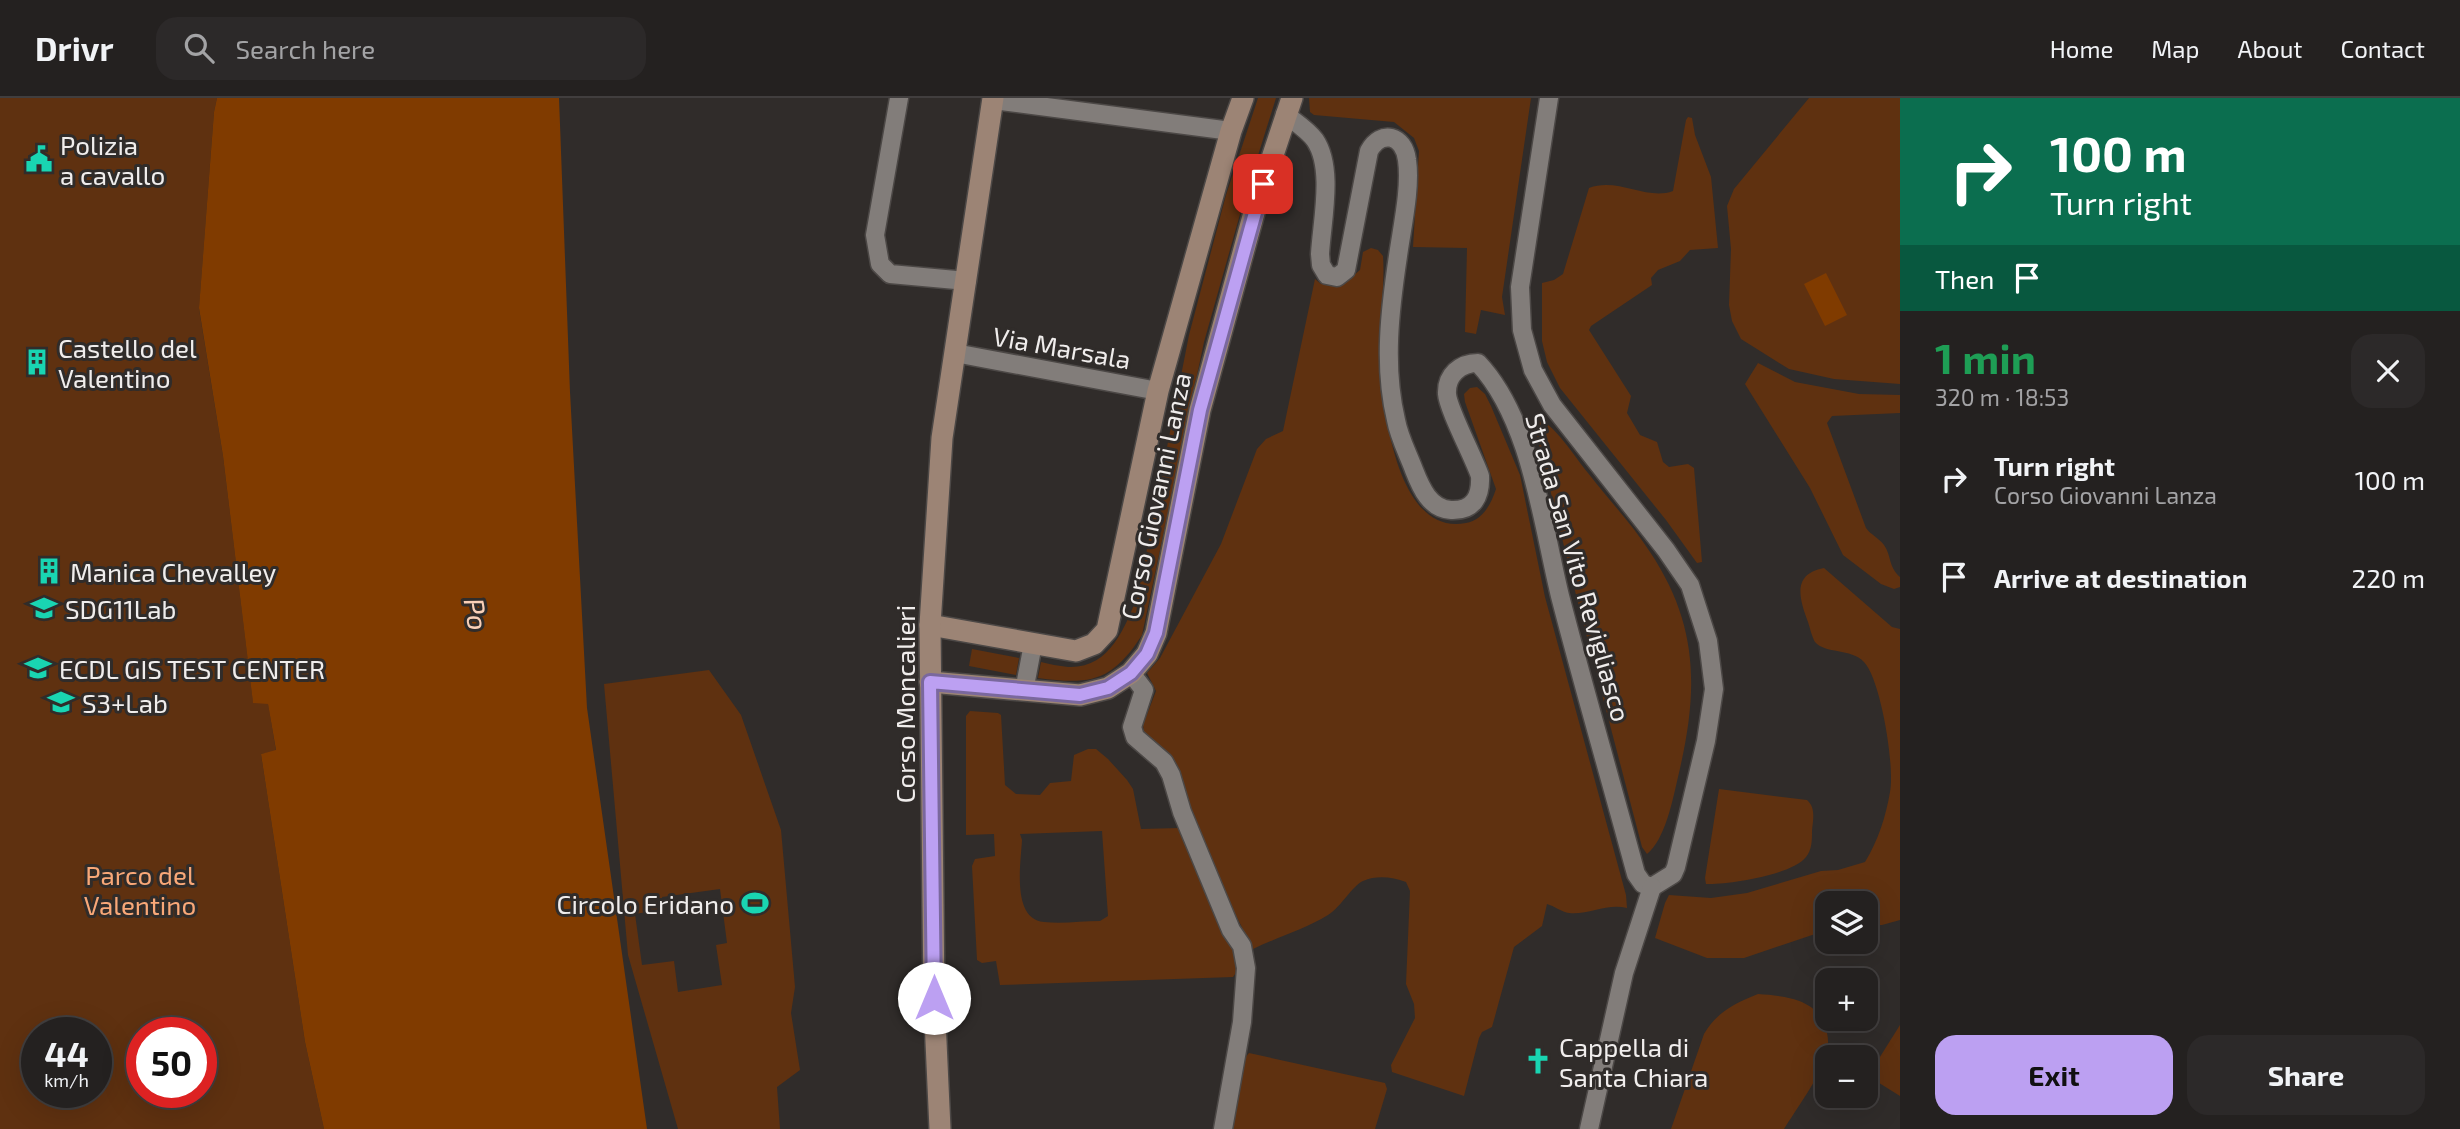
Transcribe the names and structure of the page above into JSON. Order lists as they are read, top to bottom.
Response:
{
  "streets": {
    "street": [
      "Via Marsala",
      "Corso Giovanni Lanza",
      "Strada San Vito Revigliasco",
      "Corso Moncalieri"
    ]
  },
  "crossings": [
    ["Via Marsala", "Corso Giovanni Lanza"],
    ["Via Marsala", "Corso Moncalieri"],
    ["Corso Giovanni Lanza", "Strada San Vito Revigliasco"],
    ["Corso Giovanni Lanza", "Corso Moncalieri"]
  ],
  "water": ["Po"],
  "parks": ["Parco del Valentino"],
  "places": {
    "public building": ["Polizia a cavallo"],
    "building": ["Castello del Valentino", "Manica Chevalley"],
    "school or university": ["SDG11Lab", "ECDL GIS TEST CENTER", "S3+Lab"],
    "sports": ["Circolo Eridano"],
    "church": ["Cappella di Santa Chiara"]
  },
  "page": {
    "header": "Drivr",
    "search": "Search here",
    "nav": [
      "Home",
      "Map",
      "About",
      "Contact"
    ],
    "turn": ["100 m", "Turn right"],
    "then": "Then",
    "heading": ["1 min", "320 m · 18:53"],
    "list": [
      {
        "name": "Turn right",
        "note": "Corso Giovanni Lanza",
        "value": "100 m"
      },
      {
        "name": "Arrive at destination",
        "value": "220 m"
      }
    ],
    "map_buttons": ["+", "−"],
    "speed": "44 km/h",
    "limit": "50",
    "buttons": ["Exit", "Share"]
  }
}
